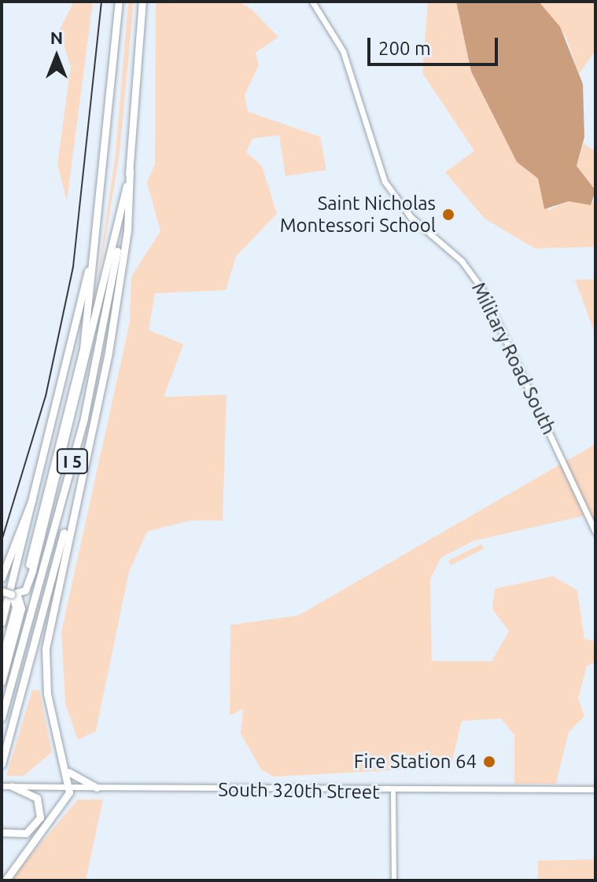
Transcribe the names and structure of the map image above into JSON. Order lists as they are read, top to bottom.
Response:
{
  "streets": {
    "highway": ["I 5"],
    "main road": ["Military Road South", "South 320th Street"]
  },
  "places": ["Saint Nicholas Montessori School", "Fire Station 64"],
  "scale_bar": "200 m",
  "north": "top"
}
